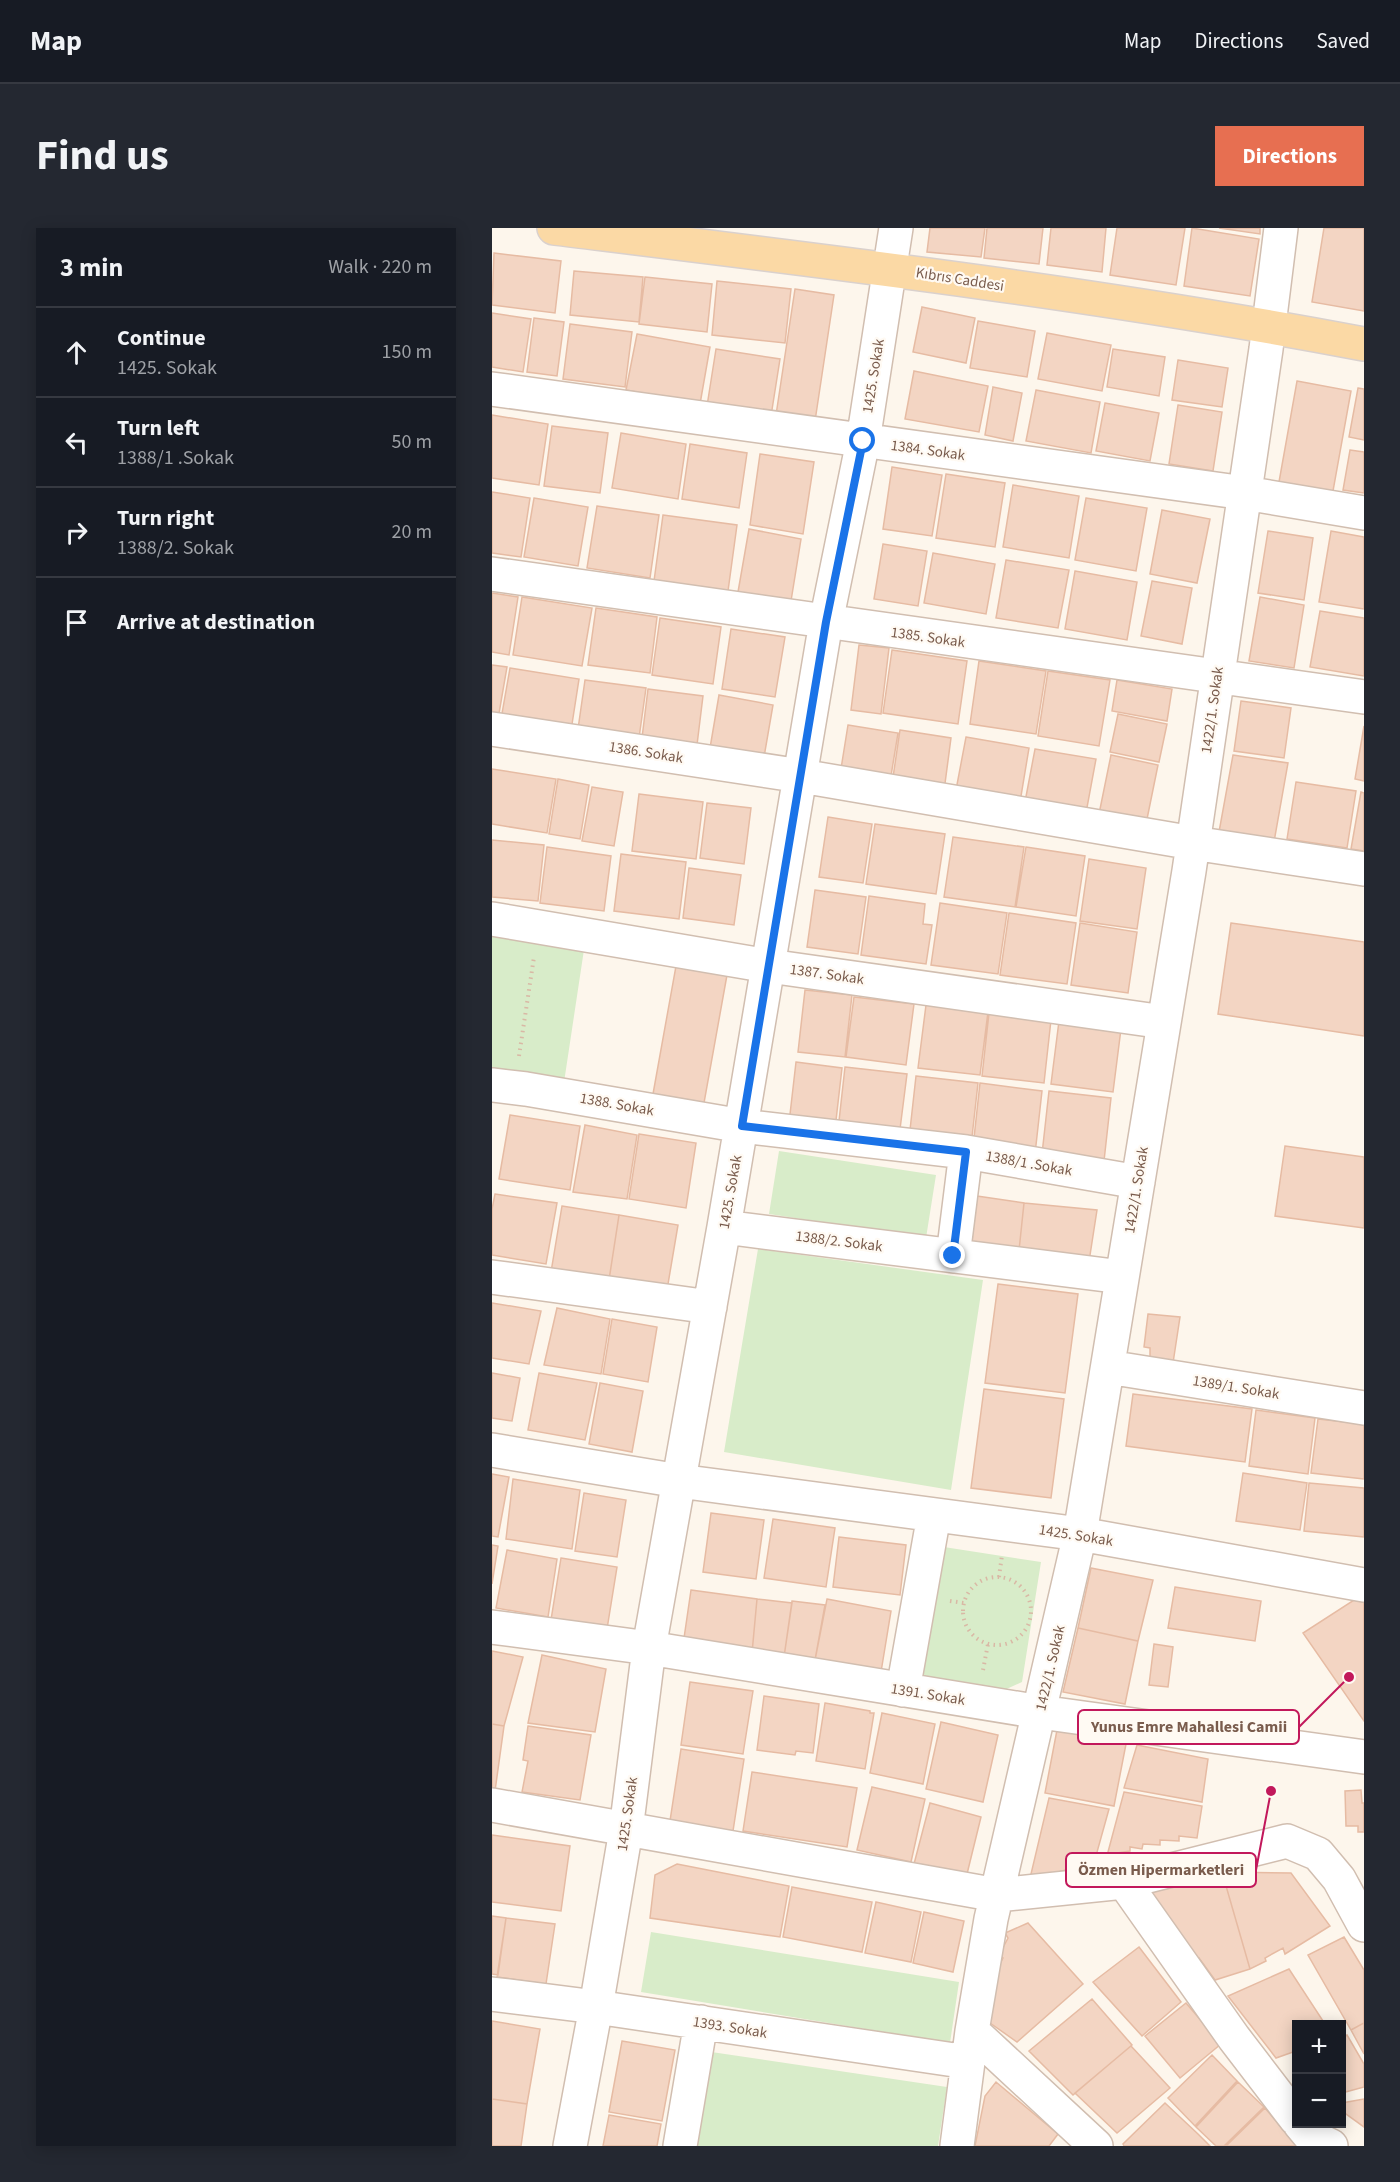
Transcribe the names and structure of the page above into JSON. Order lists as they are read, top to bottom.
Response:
{
  "streets": {
    "main road": ["Kıbrıs Caddesi"],
    "street": [
      "1425. Sokak",
      "1384. Sokak",
      "1385. Sokak",
      "1422/1. Sokak",
      "1386. Sokak",
      "1387. Sokak",
      "1388. Sokak",
      "1388/1 .Sokak",
      "1388/2. Sokak",
      "1389/1. Sokak",
      "1391. Sokak",
      "1393. Sokak"
    ]
  },
  "crossings": [
    ["Kıbrıs Caddesi", "1425. Sokak"],
    ["Kıbrıs Caddesi", "1422/1. Sokak"],
    ["1425. Sokak", "1384. Sokak"],
    ["1425. Sokak", "1385. Sokak"],
    ["1425. Sokak", "1422/1. Sokak"],
    ["1425. Sokak", "1386. Sokak"],
    ["1425. Sokak", "1387. Sokak"],
    ["1425. Sokak", "1388. Sokak"],
    ["1425. Sokak", "1388/1 .Sokak"],
    ["1425. Sokak", "1388/2. Sokak"],
    ["1425. Sokak", "1391. Sokak"],
    ["1425. Sokak", "1393. Sokak"],
    ["1384. Sokak", "1422/1. Sokak"],
    ["1385. Sokak", "1422/1. Sokak"],
    ["1422/1. Sokak", "1386. Sokak"],
    ["1422/1. Sokak", "1387. Sokak"],
    ["1422/1. Sokak", "1388/1 .Sokak"],
    ["1422/1. Sokak", "1388/2. Sokak"],
    ["1422/1. Sokak", "1389/1. Sokak"],
    ["1422/1. Sokak", "1391. Sokak"],
    ["1422/1. Sokak", "1393. Sokak"],
    ["1388. Sokak", "1388/1 .Sokak"]
  ],
  "places": ["Yunus Emre Mahallesi Camii", "Özmen Hipermarketleri"],
  "page": {
    "header": "Map",
    "nav": ["Map", "Directions", "Saved"],
    "title": "Find us",
    "buttons": "Directions",
    "heading": ["3 min", "Walk · 220 m"],
    "list": [
      ["Continue", "1425. Sokak", "150 m"],
      ["Turn left", "1388/1 .Sokak", "50 m"],
      ["Turn right", "1388/2. Sokak", "20 m"],
      "Arrive at destination"
    ],
    "map_buttons": ["+", "−"]
  }
}
